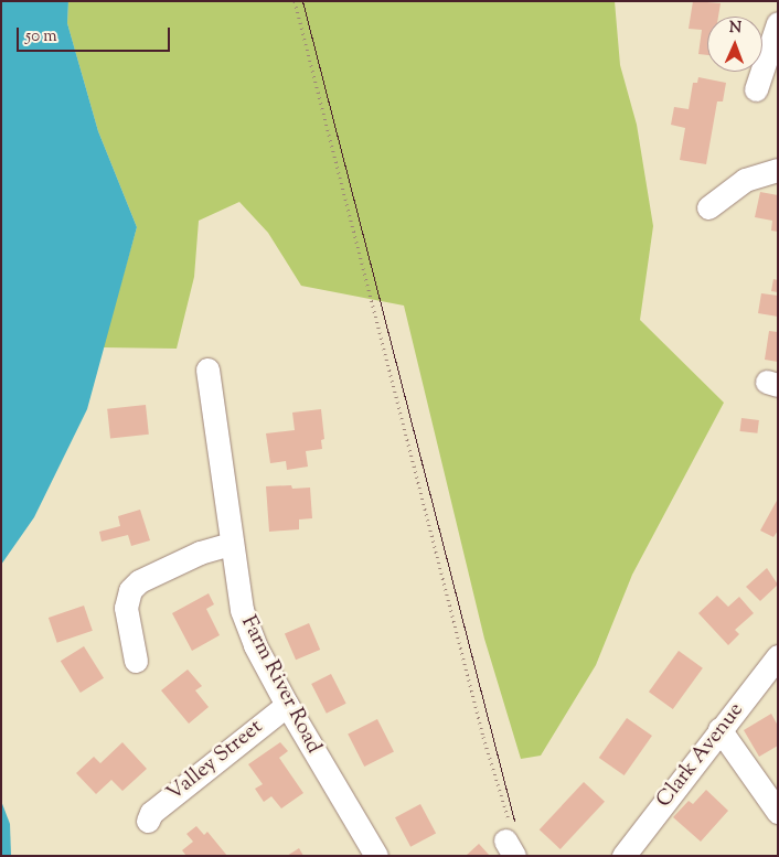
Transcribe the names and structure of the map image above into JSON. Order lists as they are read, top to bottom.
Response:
{
  "streets": {
    "street": ["Farm River Road", "Clark Avenue", "Valley Street"]
  },
  "crossings": [
    ["Farm River Road", "Valley Street"]
  ],
  "scale_bar": "50 m",
  "north": "top"
}
